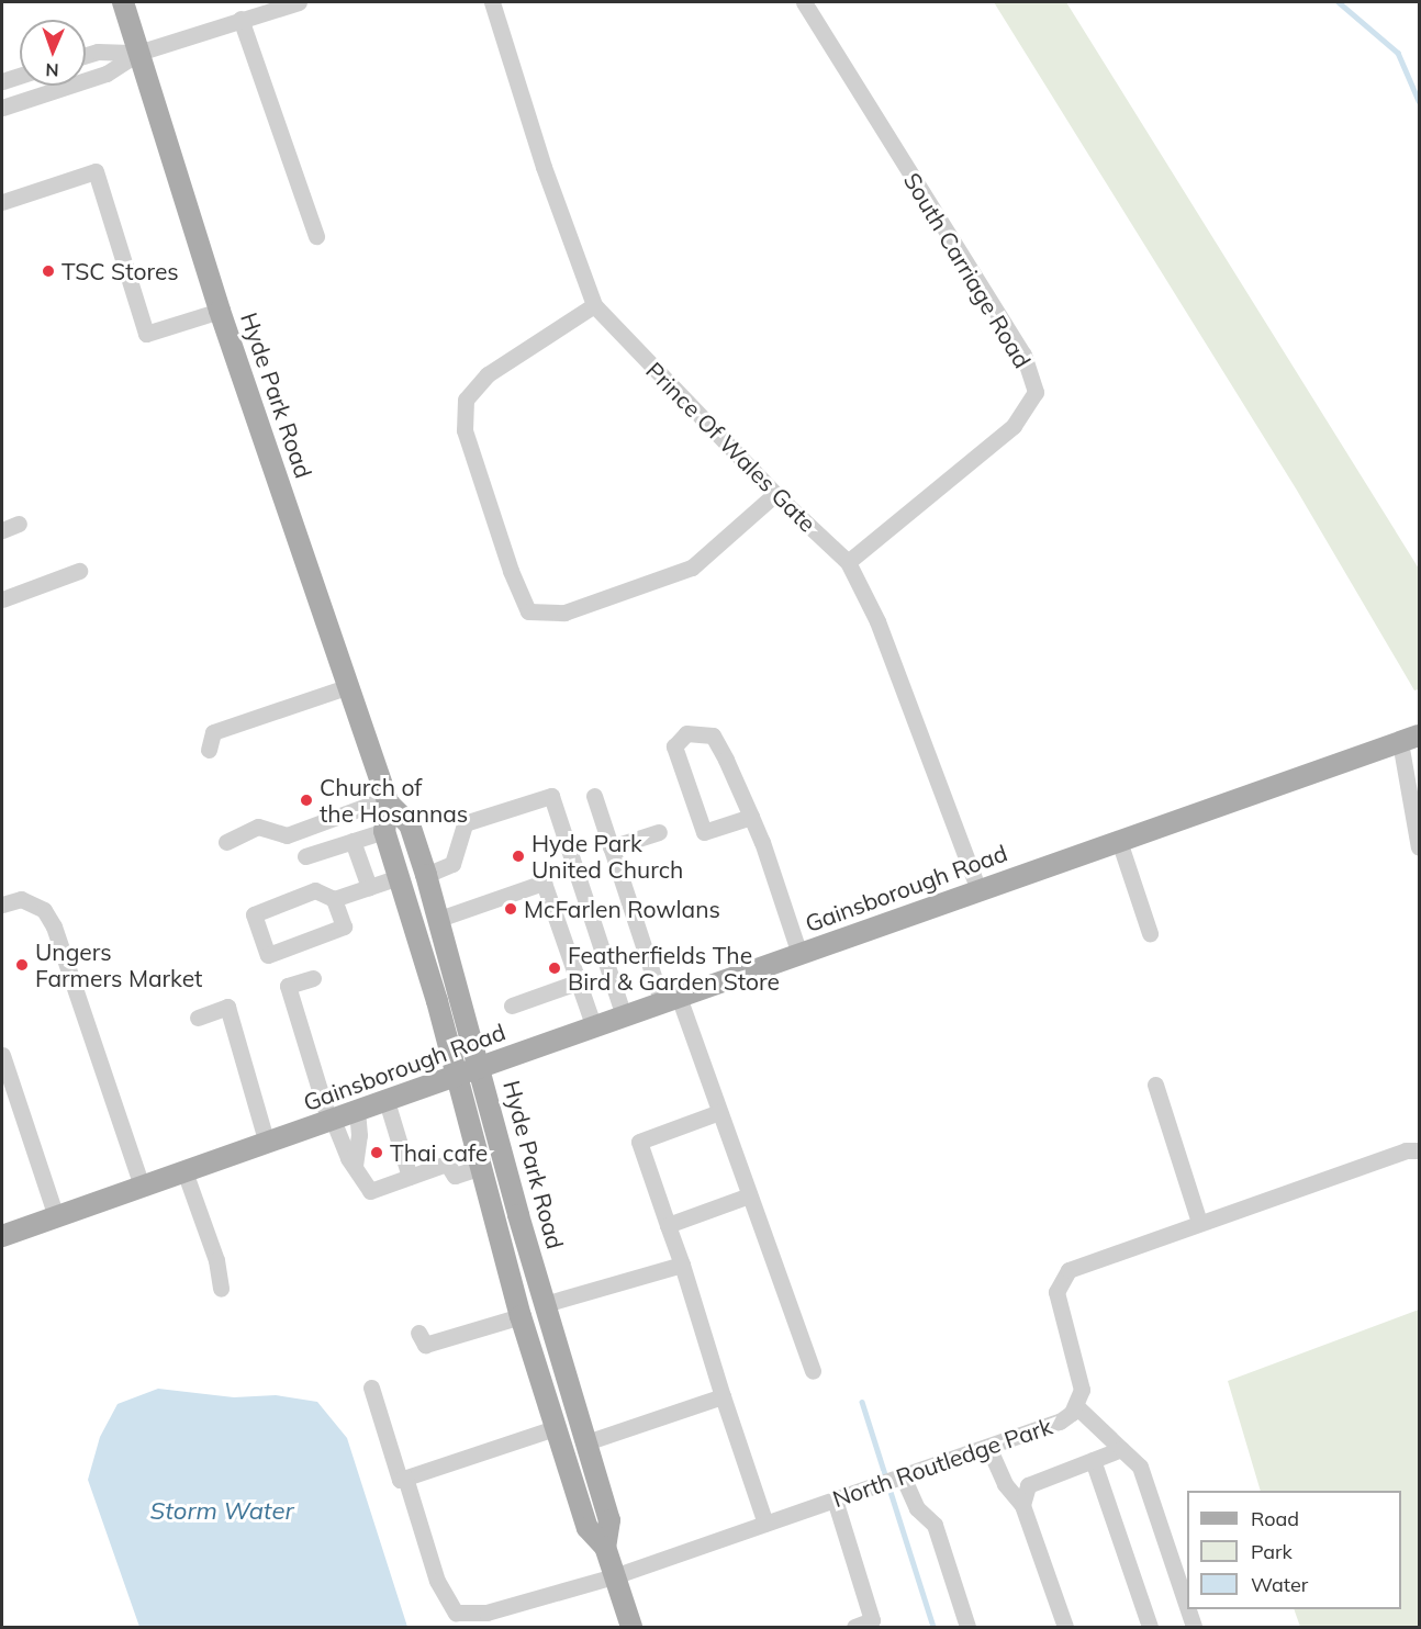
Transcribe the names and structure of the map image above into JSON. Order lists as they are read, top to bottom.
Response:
{
  "streets": {
    "main road": ["Hyde Park Road", "Gainsborough Road"],
    "street": ["South Carriage Road", "Prince Of Wales Gate", "North Routledge Park"]
  },
  "crossings": [
    ["South Carriage Road", "Prince Of Wales Gate"],
    ["Hyde Park Road", "Gainsborough Road"],
    ["Hyde Park Road", "North Routledge Park"],
    ["Prince Of Wales Gate", "Gainsborough Road"]
  ],
  "water": ["Storm Water"],
  "places": [
    "TSC Stores",
    "Church of the Hosannas",
    "Hyde Park United Church",
    "McFarlen Rowlans",
    "Ungers Farmers Market",
    "Featherfields The Bird & Garden Store",
    "Thai cafe"
  ],
  "legend": ["Road", "Park", "Water"],
  "north": "bottom"
}
